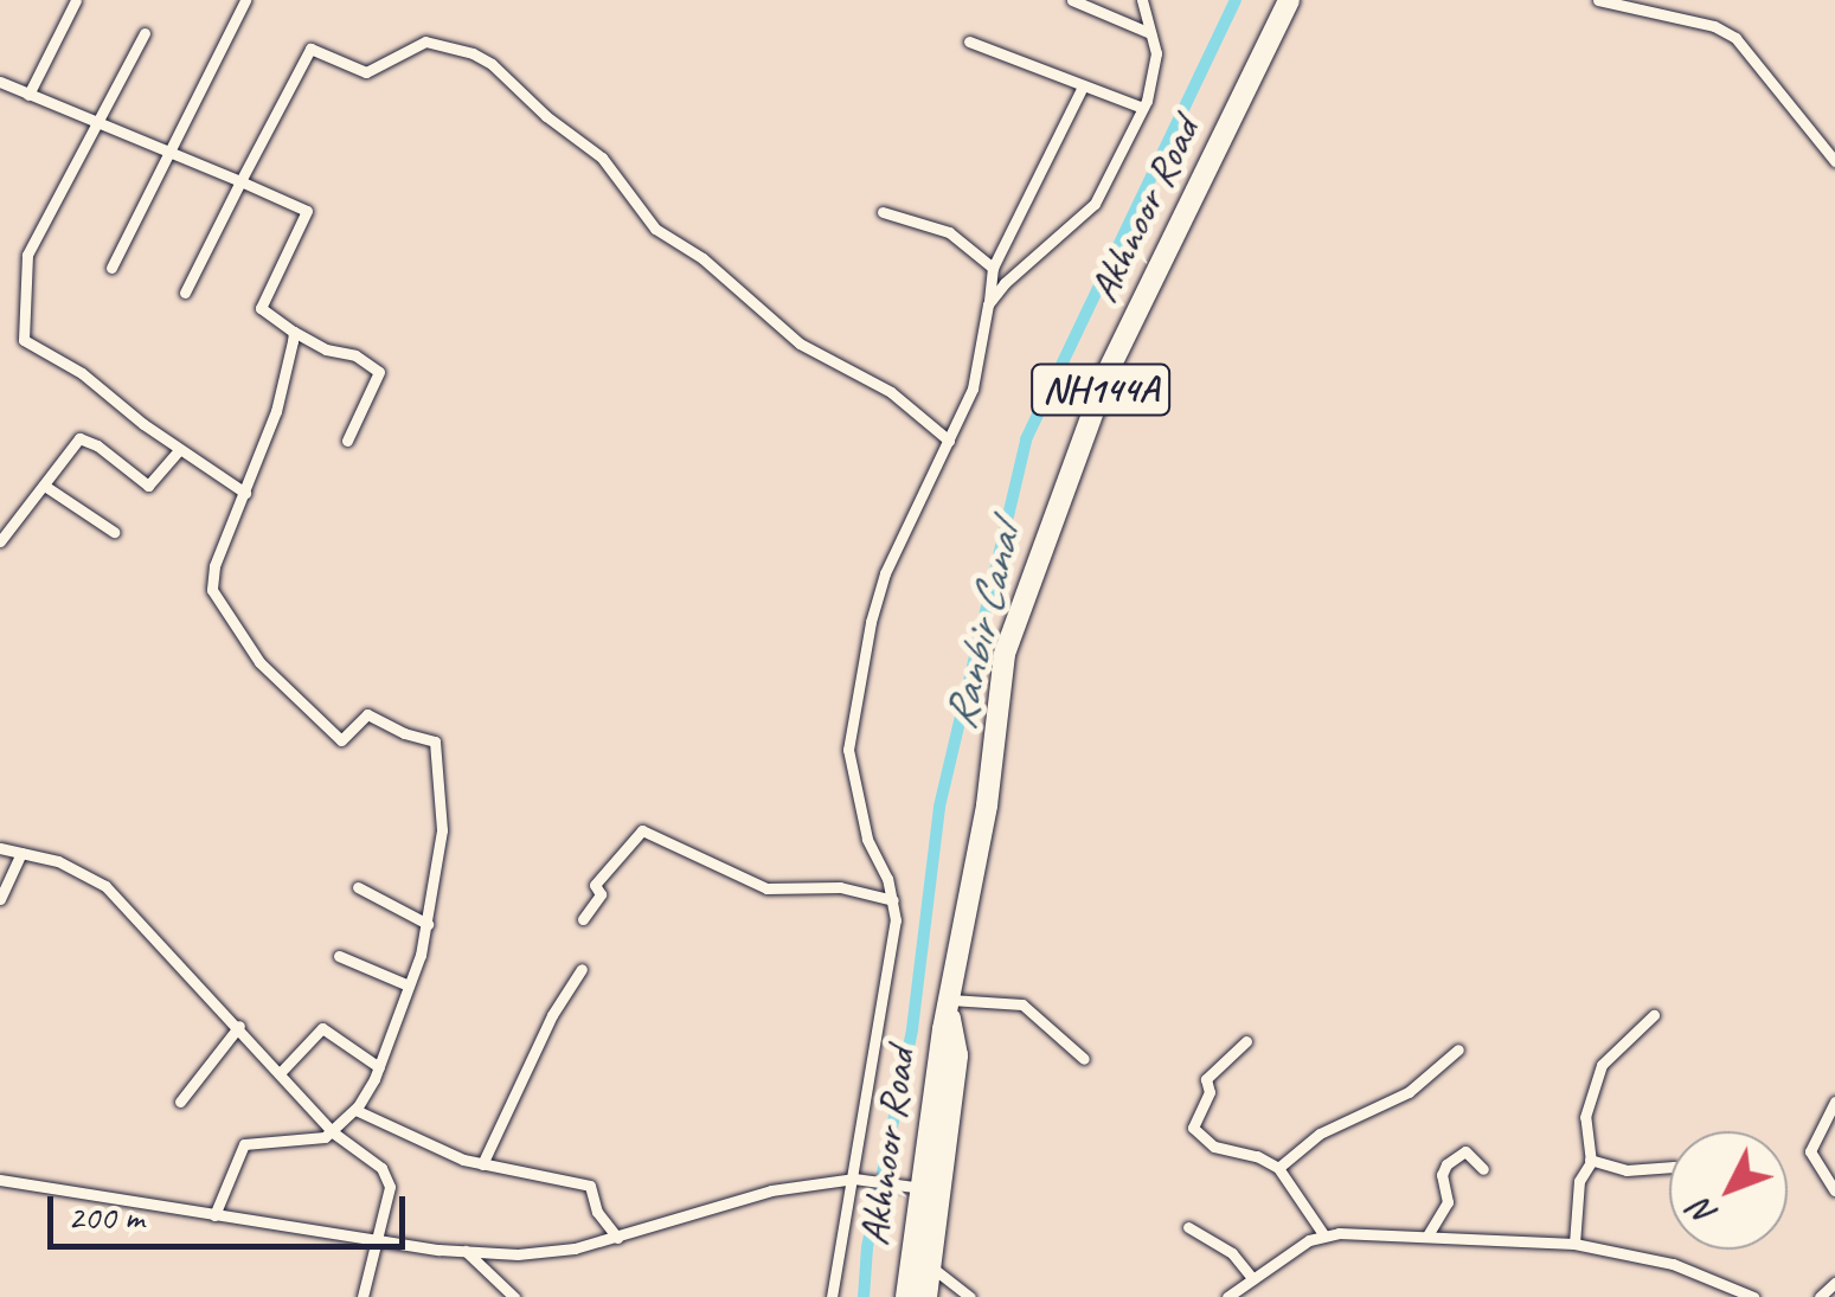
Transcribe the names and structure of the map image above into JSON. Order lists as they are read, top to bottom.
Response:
{
  "streets": {
    "highway": ["Akhnoor Road", "NH144A"]
  },
  "water": ["Ranbir Canal"],
  "scale_bar": "200 m",
  "north": "bottom left"
}
